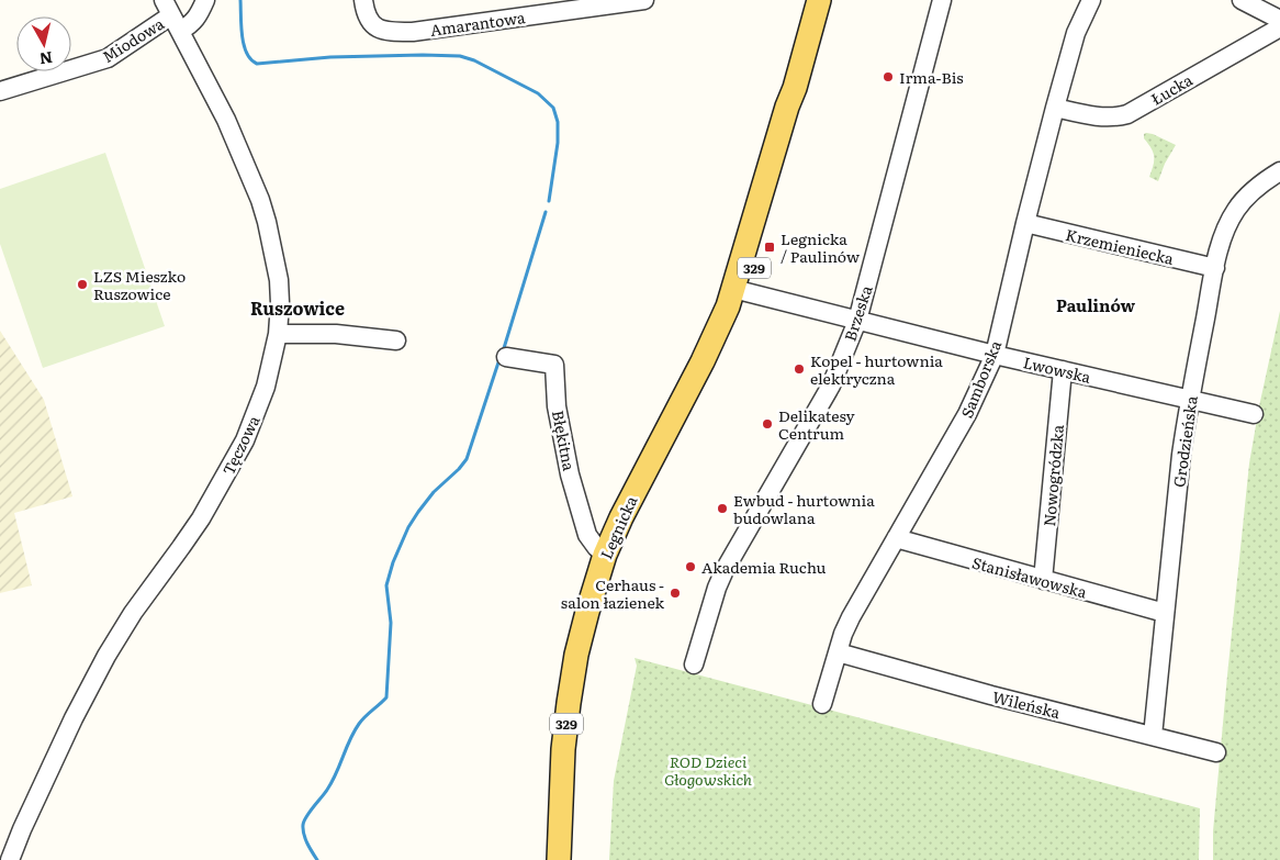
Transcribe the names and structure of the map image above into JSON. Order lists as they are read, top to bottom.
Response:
{
  "streets": {
    "main road": ["329", "Legnicka"],
    "street": [
      "Amarantowa",
      "Miodowa",
      "Łucka",
      "Krzemieniecka",
      "Brzeska",
      "Lwowska",
      "Samborska",
      "Błękitna",
      "Grodzieńska",
      "Tęczowa",
      "Nowogródzka",
      "Stanisławowska",
      "Wileńska"
    ]
  },
  "crossings": [
    ["Miodowa", "Tęczowa"],
    ["Łucka", "Samborska"],
    ["Krzemieniecka", "Samborska"],
    ["Krzemieniecka", "Grodzieńska"],
    ["Brzeska", "Lwowska"],
    ["Lwowska", "Samborska"],
    ["Lwowska", "Grodzieńska"],
    ["Lwowska", "Nowogródzka"],
    ["Lwowska", "Legnicka"],
    ["Samborska", "Stanisławowska"],
    ["Samborska", "Wileńska"],
    ["Błękitna", "Legnicka"],
    ["Grodzieńska", "Stanisławowska"],
    ["Grodzieńska", "Wileńska"],
    ["Nowogródzka", "Stanisławowska"]
  ],
  "districts": ["Paulinów", "Ruszowice"],
  "parks": ["ROD Dzieci Głogowskich"],
  "places": {
    "other": [
      "Irma-Bis",
      "LZS Mieszko Ruszowice",
      "Kopel - hurtownia elektryczna",
      "Delikatesy Centrum",
      "Ewbud - hurtownia budowlana",
      "Akademia Ruchu",
      "Cerhaus - salon łazienek"
    ],
    "transit": ["Legnicka / Paulinów"]
  },
  "north": "bottom"
}
